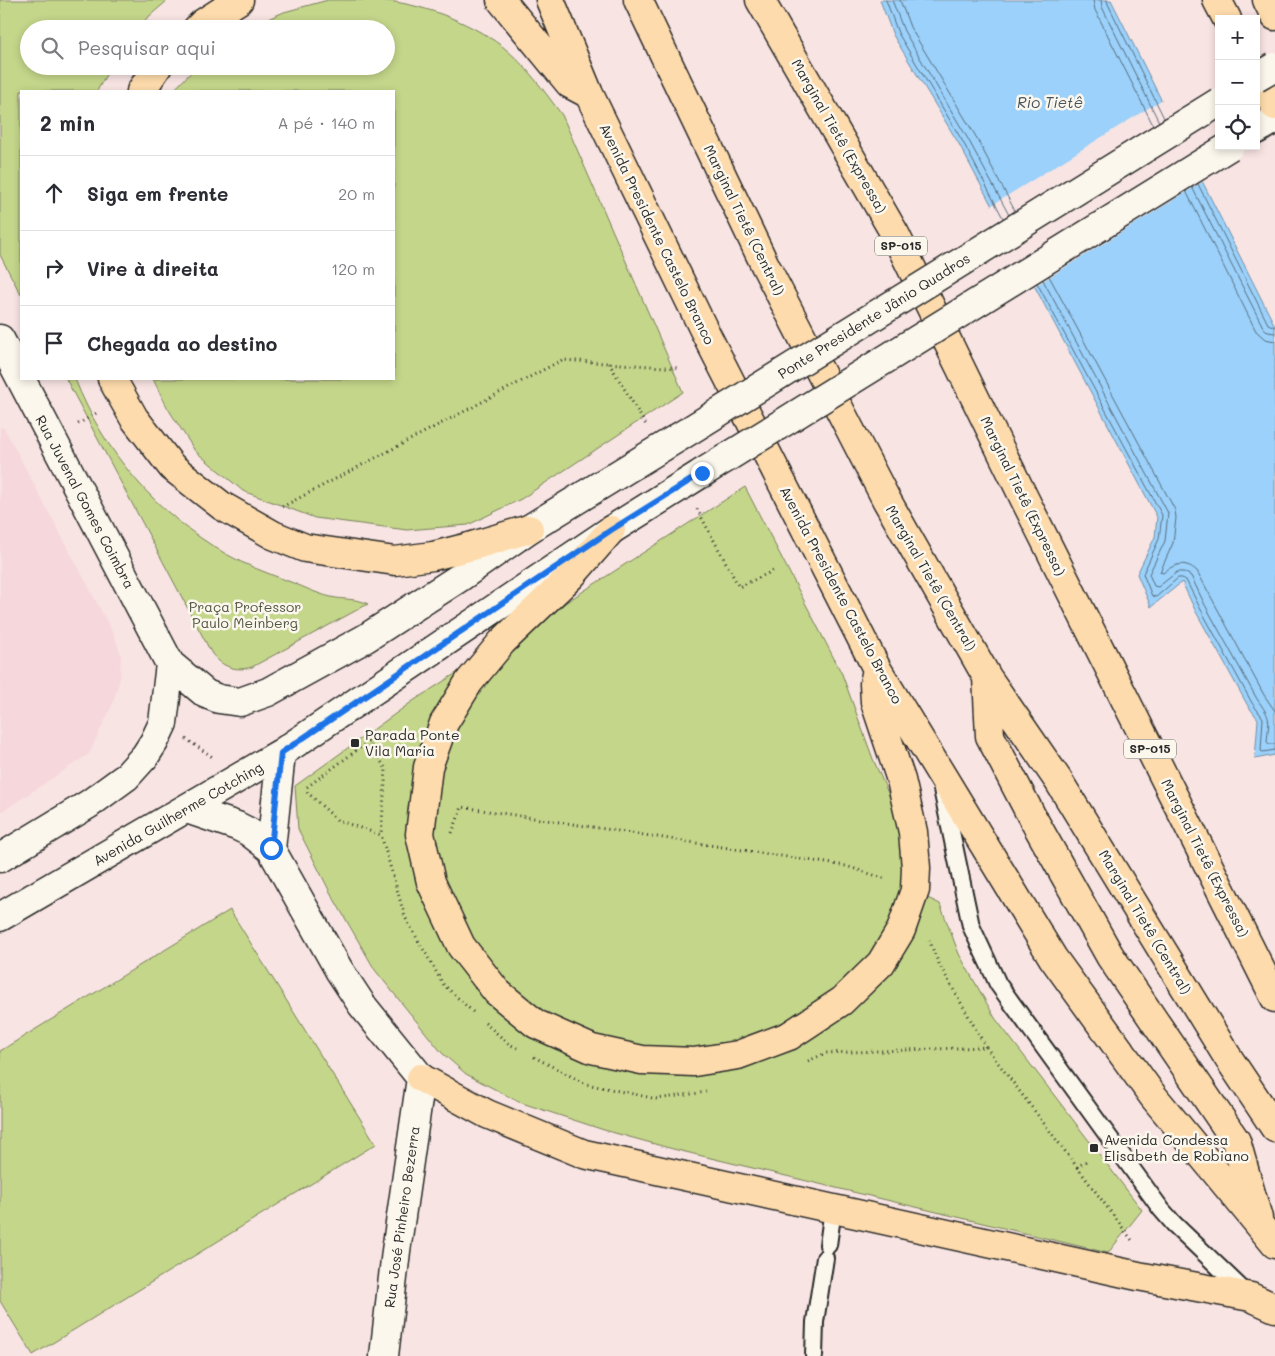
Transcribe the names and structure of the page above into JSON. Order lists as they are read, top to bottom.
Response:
{
  "streets": {
    "highway": [
      "Marginal Tietê (Expressa)",
      "Marginal Tietê (Central)",
      "Avenida Presidente Castelo Branco",
      "SP-015"
    ],
    "main road": [
      "Ponte Presidente Jânio Quadros",
      "Rua Juvenal Gomes Coimbra",
      "Avenida Guilherme Cotching",
      "Rua José Pinheiro Bezerra"
    ]
  },
  "water": ["Rio Tietê"],
  "parks": ["Praça Professor Paulo Meinberg"],
  "places": {
    "transit": ["Parada Ponte Vila Maria", "Avenida Condessa Elisabeth de Robiano"]
  },
  "page": {
    "map_buttons": ["+", "−"],
    "search": "Pesquisar aqui",
    "heading": ["2 min", "A pé · 140 m"],
    "list": [
      ["Siga em frente", "20 m"],
      ["Vire à direita", "120 m"],
      "Chegada ao destino"
    ]
  }
}
